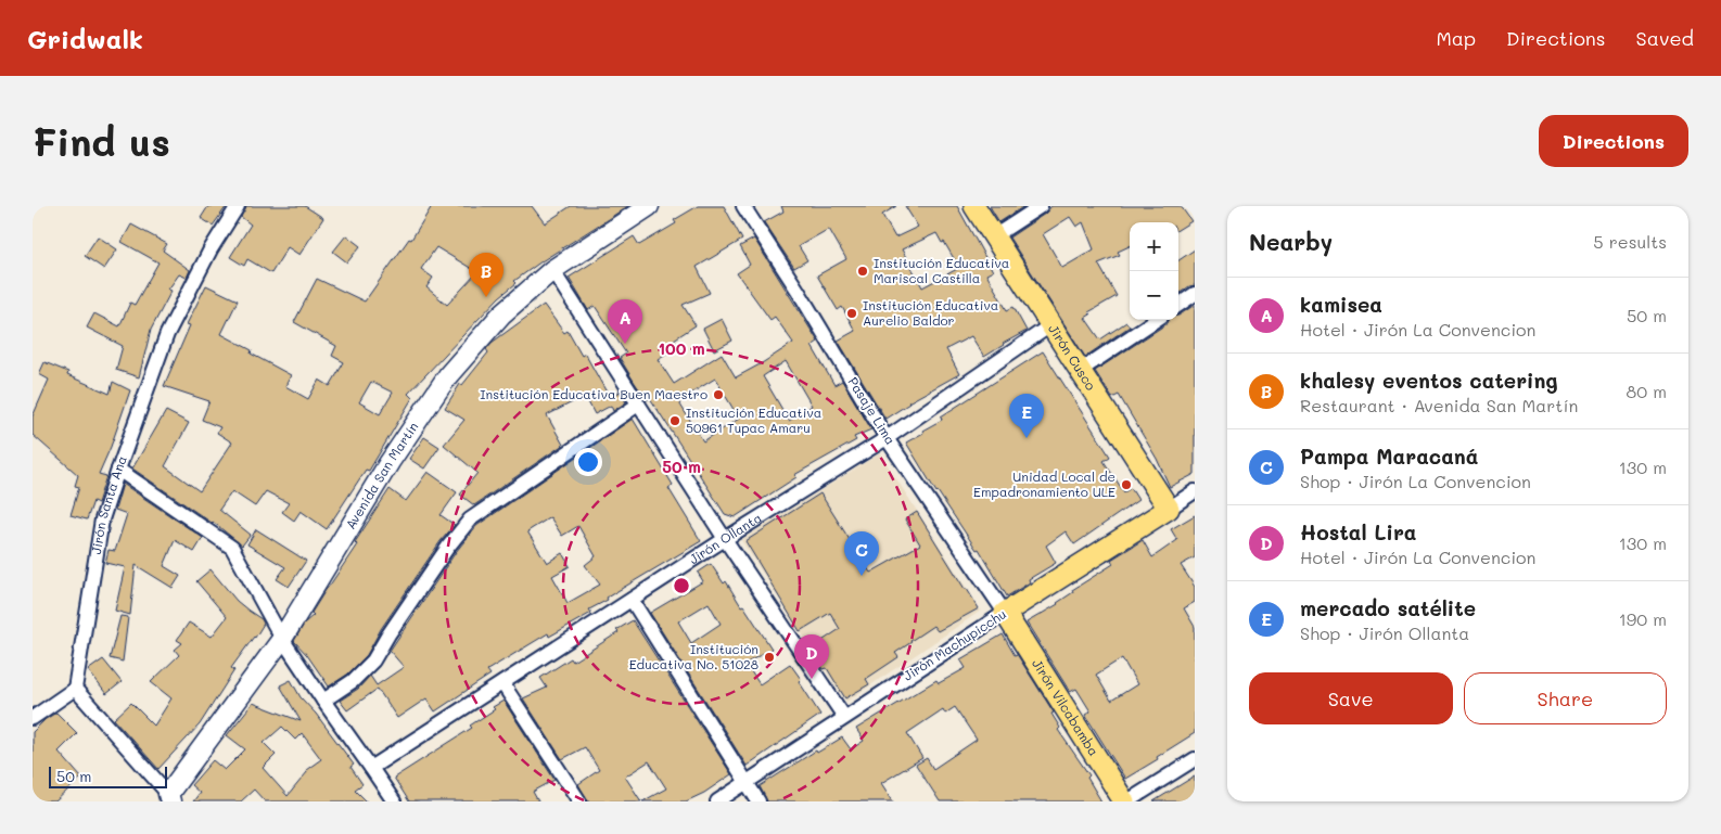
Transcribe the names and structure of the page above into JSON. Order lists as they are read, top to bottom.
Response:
{
  "streets": {
    "main road": [
      "Jirón Cusco",
      "Avenida San Martín",
      "Jirón Machupicchu",
      "Jirón Vilcabamba"
    ],
    "street": ["Pasaje Lima", "Jirón Santa Ana", "Jirón Ollanta"]
  },
  "crossings": [
    ["Jirón Cusco", "Jirón Ollanta"],
    ["Jirón Cusco", "Jirón Machupicchu"],
    ["Pasaje Lima", "Jirón Ollanta"],
    ["Pasaje Lima", "Jirón Machupicchu"],
    ["Pasaje Lima", "Jirón Vilcabamba"],
    ["Jirón Machupicchu", "Jirón Vilcabamba"]
  ],
  "places": [
    "Institución Educativa Mariscal Castilla",
    "Institución Educativa Aurelio Baldor",
    "Institución Educativa Buen Maestro",
    "Institución Educativa 50961 Tupac Amaru",
    "Unidad Local de Empadronamiento ULE",
    "Institución Educativa No. 51028"
  ],
  "scale_bar": "50 m",
  "page": {
    "header": "Gridwalk",
    "nav": ["Map", "Directions", "Saved"],
    "buttons": [
      "Directions",
      ["Save", "Share"]
    ],
    "title": "Find us",
    "heading": ["Nearby", "5 results"],
    "map_buttons": ["+", "−"],
    "pins": [
      "B",
      "A",
      "E",
      "C",
      "D"
    ],
    "list": [
      {
        "mark": "A",
        "name": "kamisea",
        "note": "Hotel · Jirón La Convencion",
        "value": "50 m"
      },
      {
        "mark": "B",
        "name": "khalesy eventos catering",
        "note": "Restaurant · Avenida San Martín",
        "value": "80 m"
      },
      {
        "mark": "C",
        "name": "Pampa Maracaná",
        "note": "Shop · Jirón La Convencion",
        "value": "130 m"
      },
      {
        "mark": "D",
        "name": "Hostal Lira",
        "note": "Hotel · Jirón La Convencion",
        "value": "130 m"
      },
      {
        "mark": "E",
        "name": "mercado satélite",
        "note": "Shop · Jirón Ollanta",
        "value": "190 m"
      }
    ],
    "scale": "50 m"
  },
  "rings": ["100 m", "50 m"]
}
